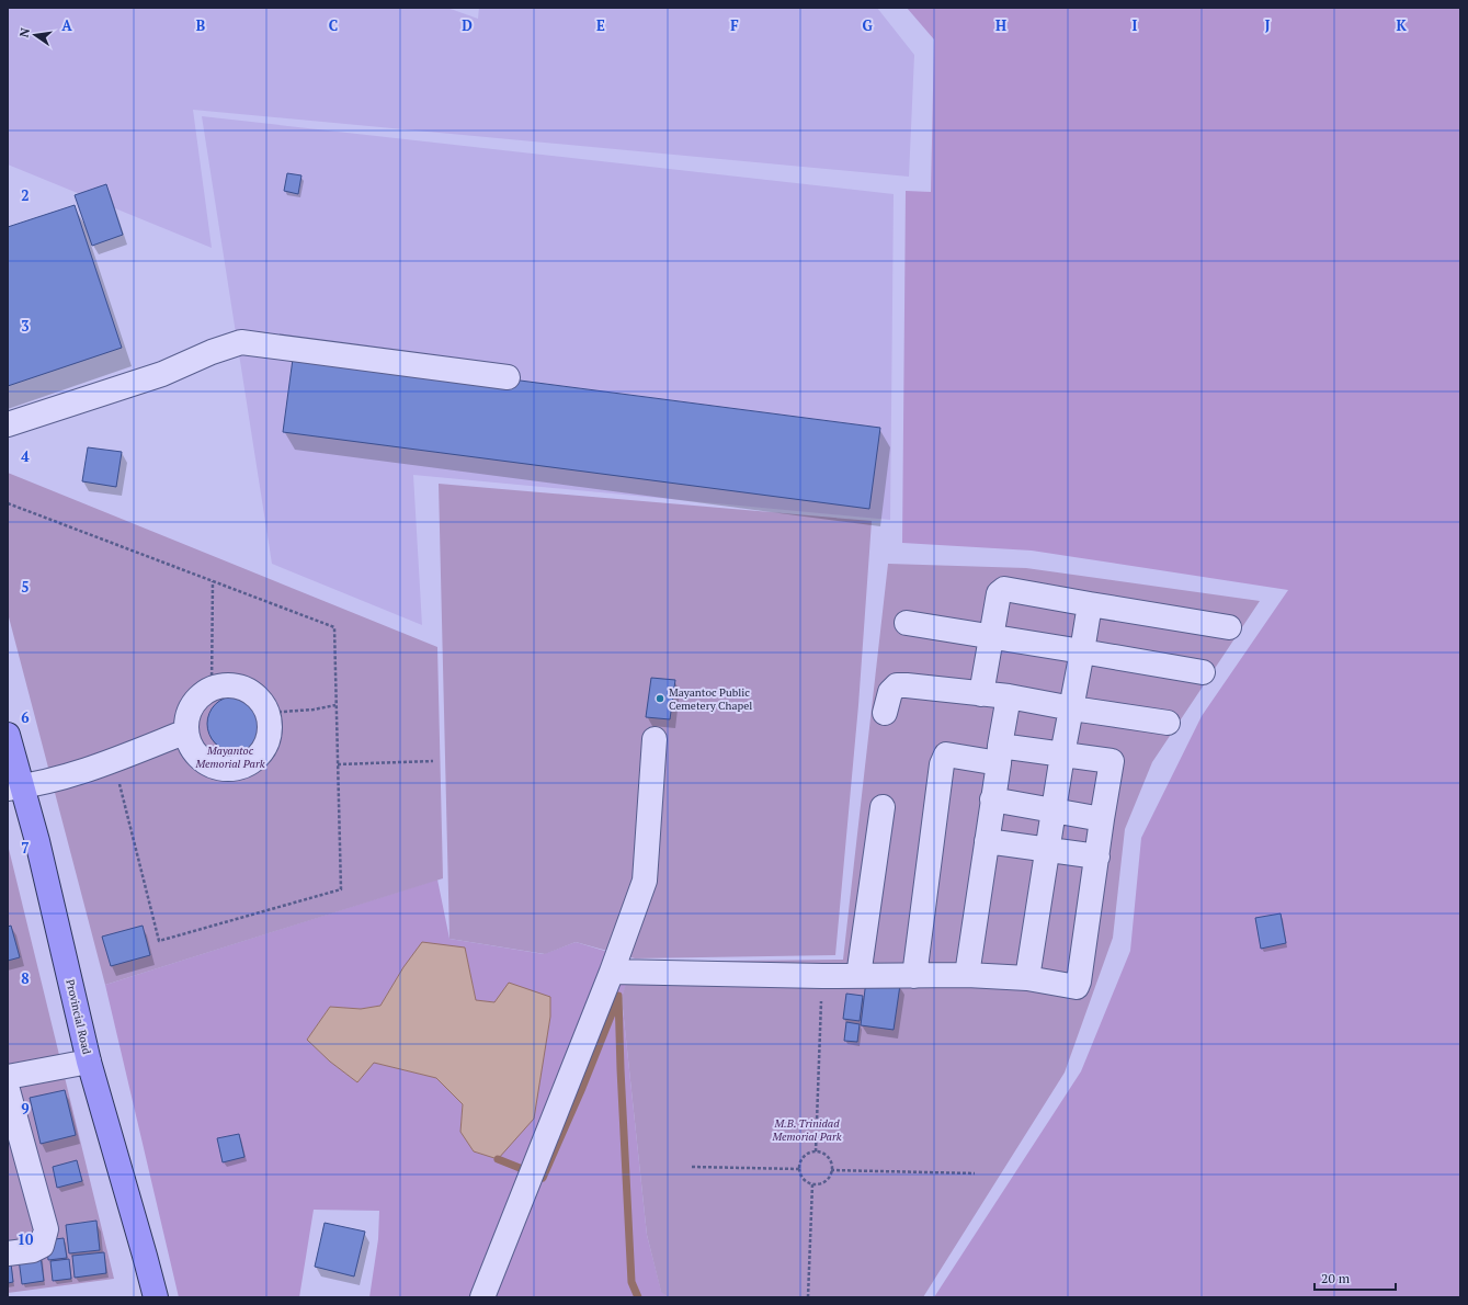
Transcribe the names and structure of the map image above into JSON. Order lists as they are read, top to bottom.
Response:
{
  "streets": {
    "main road": ["Provincial Road"]
  },
  "parks": ["Mayantoc Memorial Park", "M.B. Trinidad Memorial Park"],
  "places": ["Mayantoc Public Cemetery Chapel"],
  "scale_bar": "20 m",
  "north": "left",
  "grid": {
    "columns": [
      "A",
      "B",
      "C",
      "D",
      "E",
      "F",
      "G",
      "H",
      "I",
      "J",
      "K"
    ],
    "rows": [
      "2",
      "3",
      "4",
      "5",
      "6",
      "7",
      "8",
      "9",
      "10"
    ]
  }
}
